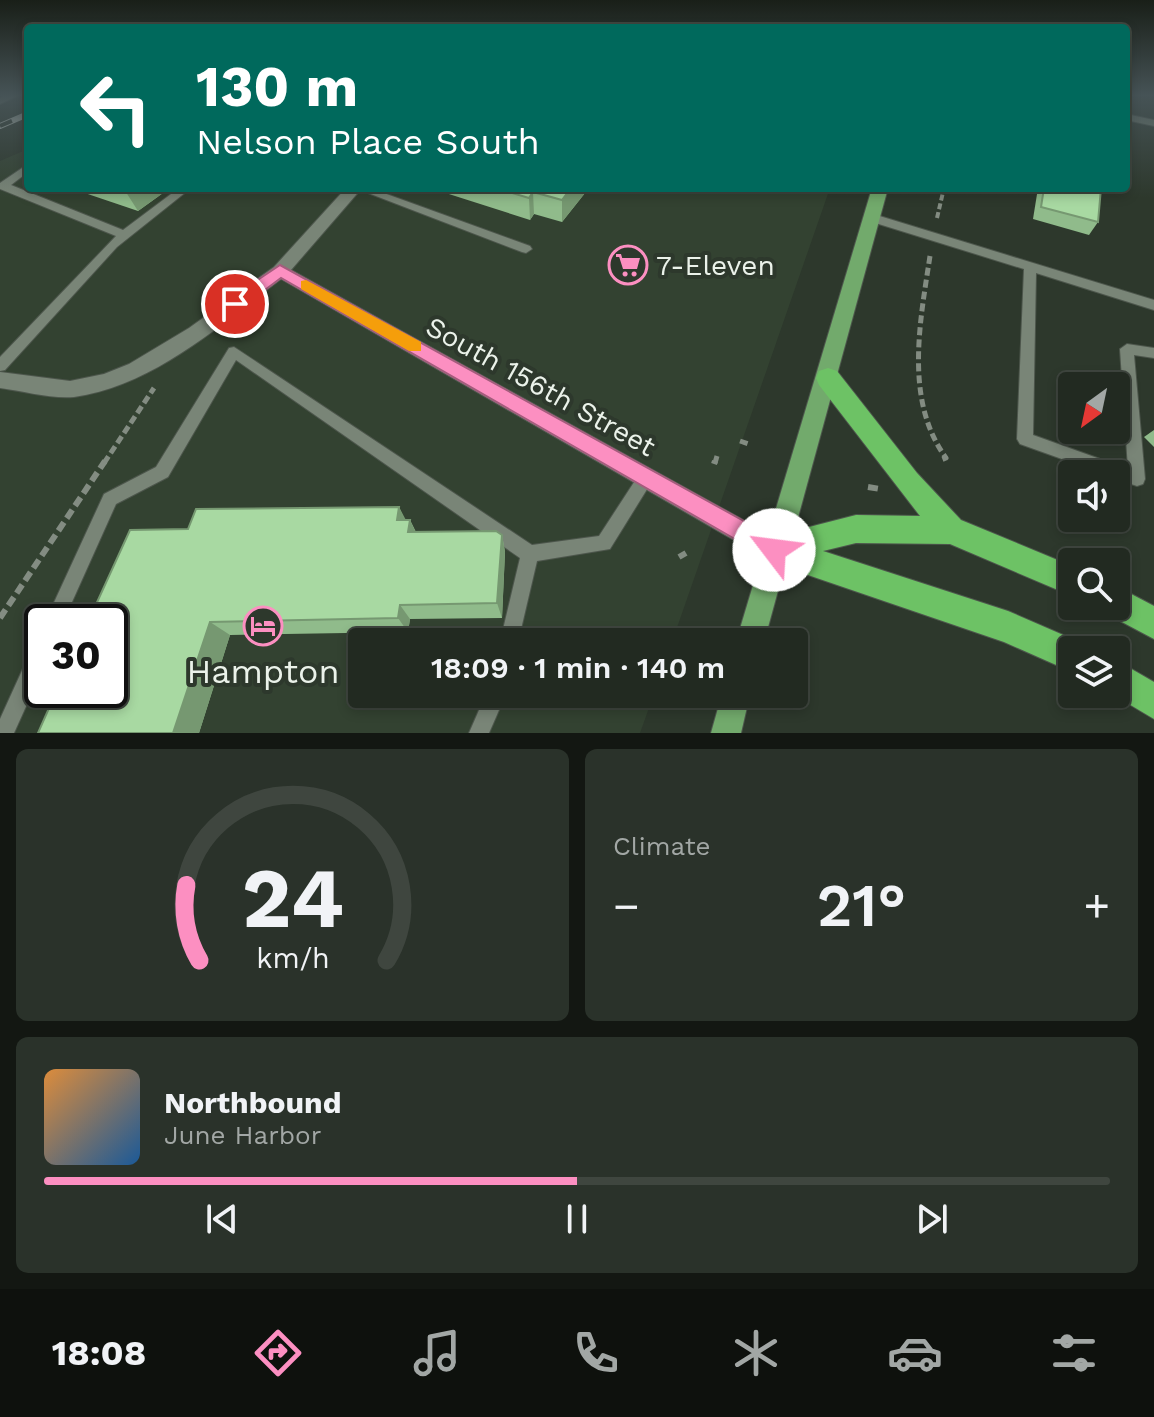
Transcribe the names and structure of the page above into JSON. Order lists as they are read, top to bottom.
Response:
{
  "streets": {
    "street": ["South 156th Street"]
  },
  "places": {
    "supermarket": ["7-Eleven"],
    "hotel": ["Hampton"]
  },
  "north": "bottom left",
  "page": {
    "turn": ["130 m", "Nelson Place South"],
    "limit": "30",
    "trip": "18:09 · 1 min · 140 m",
    "tile": "Climate",
    "heat": ["−", "21°", "+"],
    "song": ["Northbound", "June Harbor"],
    "tabs": "18:08",
    "gauge": ["24", "km/h"]
  }
}
